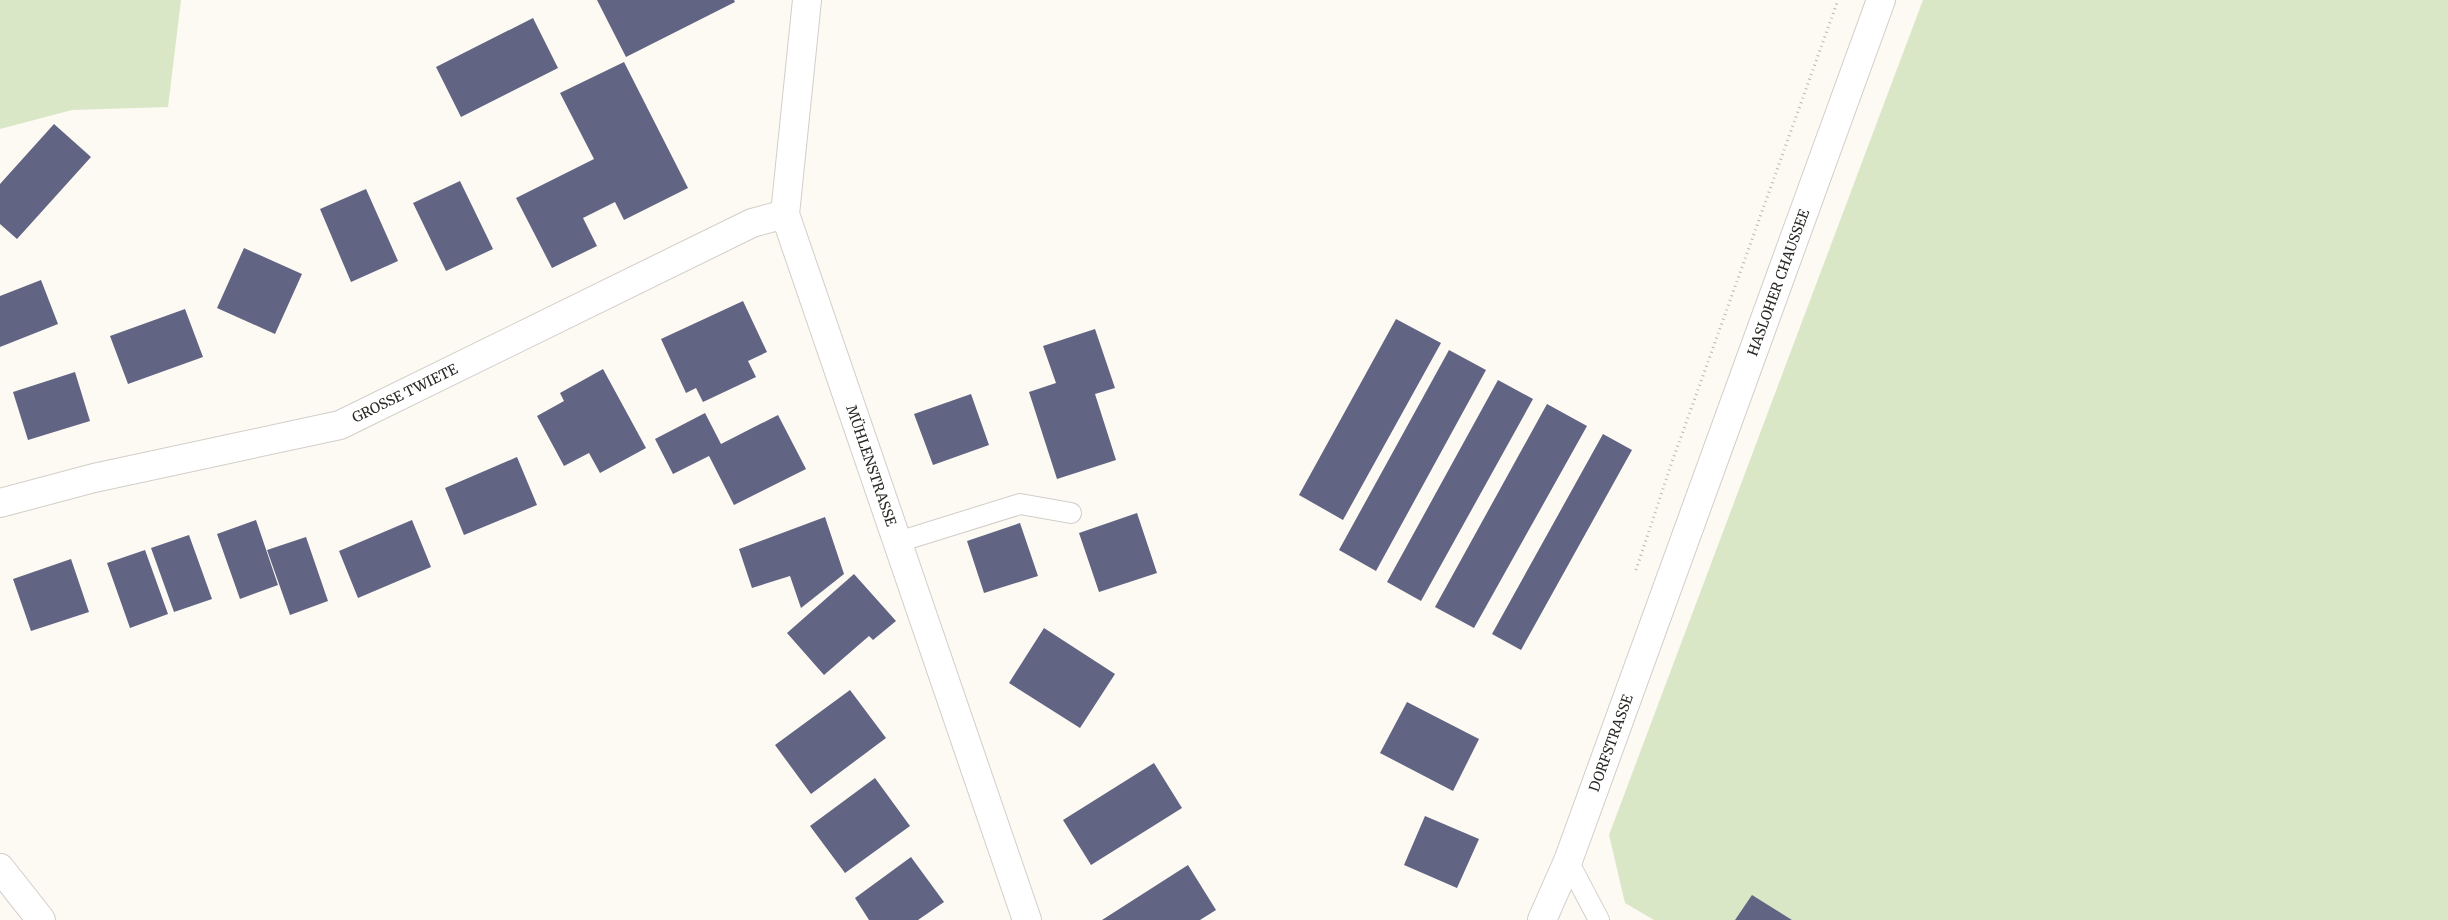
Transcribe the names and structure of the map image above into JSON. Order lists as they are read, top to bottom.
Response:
{
  "streets": {
    "street": [
      "HASLOHER CHAUSSEE",
      "GROSSE TWIETE",
      "MÜHLENSTRASSE",
      "DORFSTRASSE"
    ]
  },
  "crossings": [
    ["HASLOHER CHAUSSEE", "DORFSTRASSE"],
    ["GROSSE TWIETE", "MÜHLENSTRASSE"]
  ]
}
